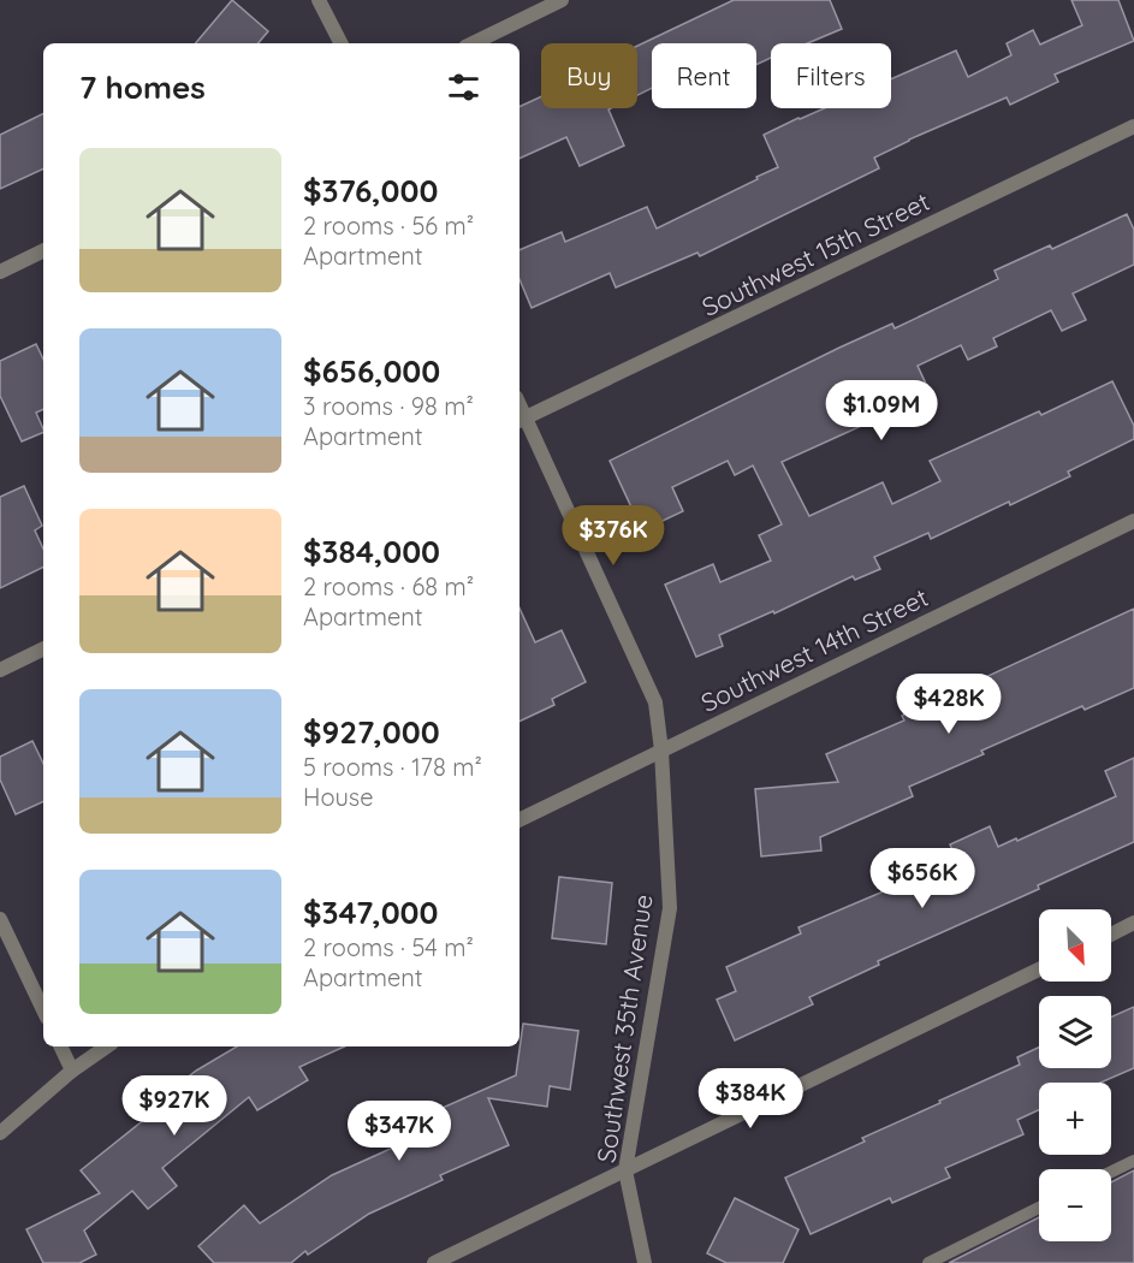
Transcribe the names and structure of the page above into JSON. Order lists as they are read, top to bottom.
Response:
{
  "streets": {
    "street": ["Southwest 15th Street", "Southwest 14th Street", "Southwest 35th Avenue"]
  },
  "crossings": [
    ["Southwest 15th Street", "Southwest 35th Avenue"],
    ["Southwest 14th Street", "Southwest 35th Avenue"]
  ],
  "north": "bottom right",
  "page": {
    "chip": ["Buy", "Rent", "Filters"],
    "heading": "7 homes",
    "list": [
      {
        "name": "$376,000",
        "note": "2 rooms · 56 m² · Apartment"
      },
      {
        "name": "$656,000",
        "note": "3 rooms · 98 m² · Apartment"
      },
      {
        "name": "$384,000",
        "note": "2 rooms · 68 m² · Apartment"
      },
      {
        "name": "$927,000",
        "note": "5 rooms · 178 m² · House"
      },
      {
        "name": "$347,000",
        "note": "2 rooms · 54 m² · Apartment"
      }
    ],
    "price": [
      "$1.09M",
      "$376K",
      "$428K",
      "$656K",
      "$384K",
      "$927K",
      "$347K"
    ],
    "map_buttons": ["+", "−"]
  }
}
